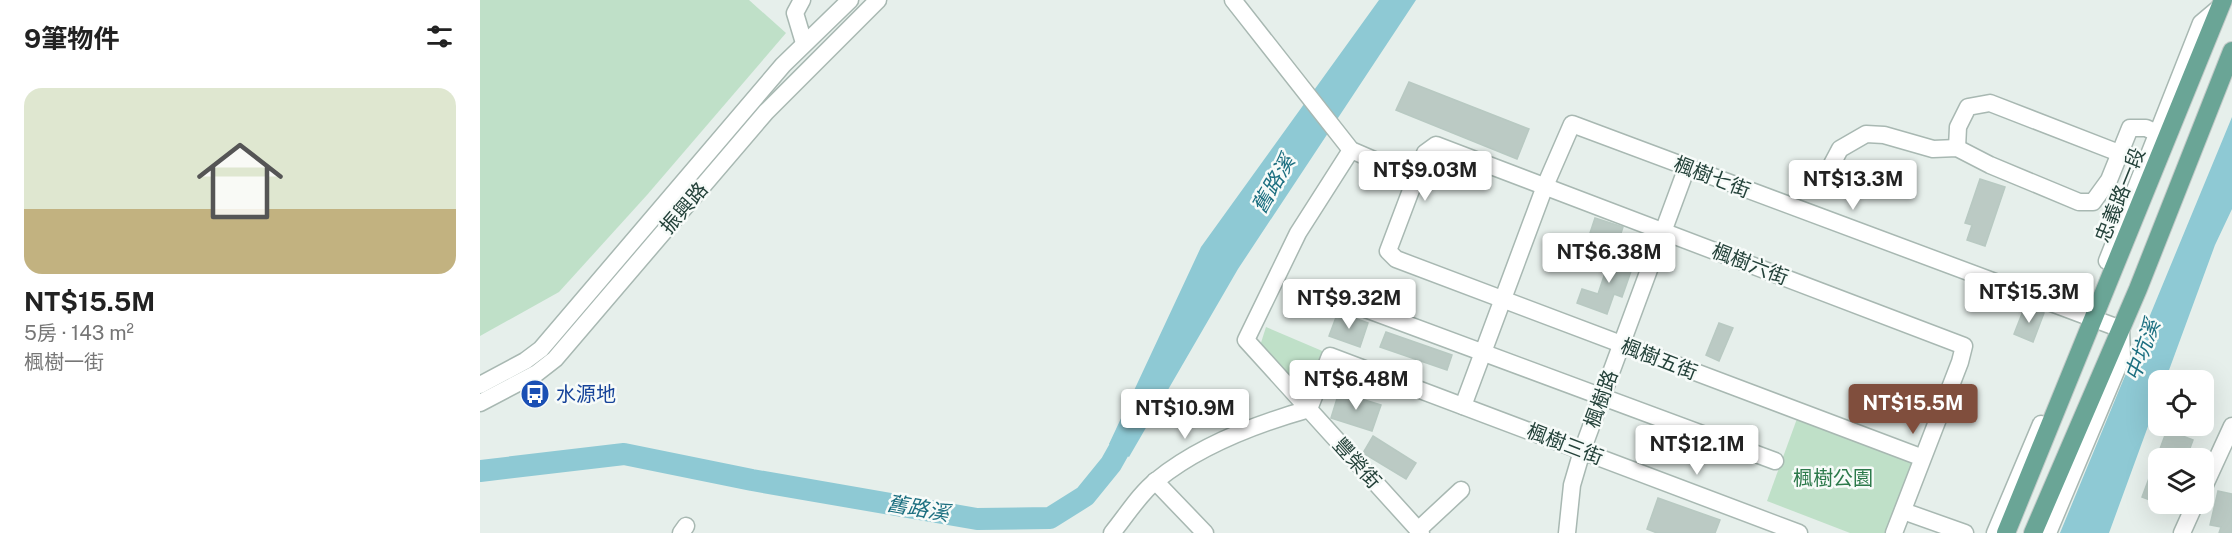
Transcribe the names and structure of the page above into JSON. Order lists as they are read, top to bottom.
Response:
{
  "streets": {
    "main road": ["忠義路一段"],
    "street": [
      "楓樹七街",
      "振興路",
      "楓樹六街",
      "楓樹五街",
      "楓樹路",
      "楓樹三街",
      "豐榮街"
    ]
  },
  "crossings": [
    ["楓樹七街", "忠義路一段"],
    ["楓樹七街", "楓樹六街"],
    ["楓樹七街", "楓樹路"],
    ["楓樹六街", "楓樹五街"],
    ["楓樹六街", "楓樹路"],
    ["楓樹五街", "楓樹路"],
    ["楓樹路", "楓樹三街"],
    ["楓樹三街", "豐榮街"]
  ],
  "water": ["舊路溪", "中坑溪"],
  "parks": ["楓樹公園"],
  "places": {
    "bus stop": ["水源地"]
  },
  "page": {
    "heading": "9筆物件",
    "list": [
      {
        "name": "NT$15.5M",
        "note": "5房 · 143 m² · 楓樹一街"
      }
    ],
    "price": [
      "NT$9.03M",
      "NT$13.3M",
      "NT$6.38M",
      "NT$15.3M",
      "NT$9.32M",
      "NT$6.48M",
      "NT$15.5M",
      "NT$10.9M",
      "NT$12.1M"
    ]
  }
}
